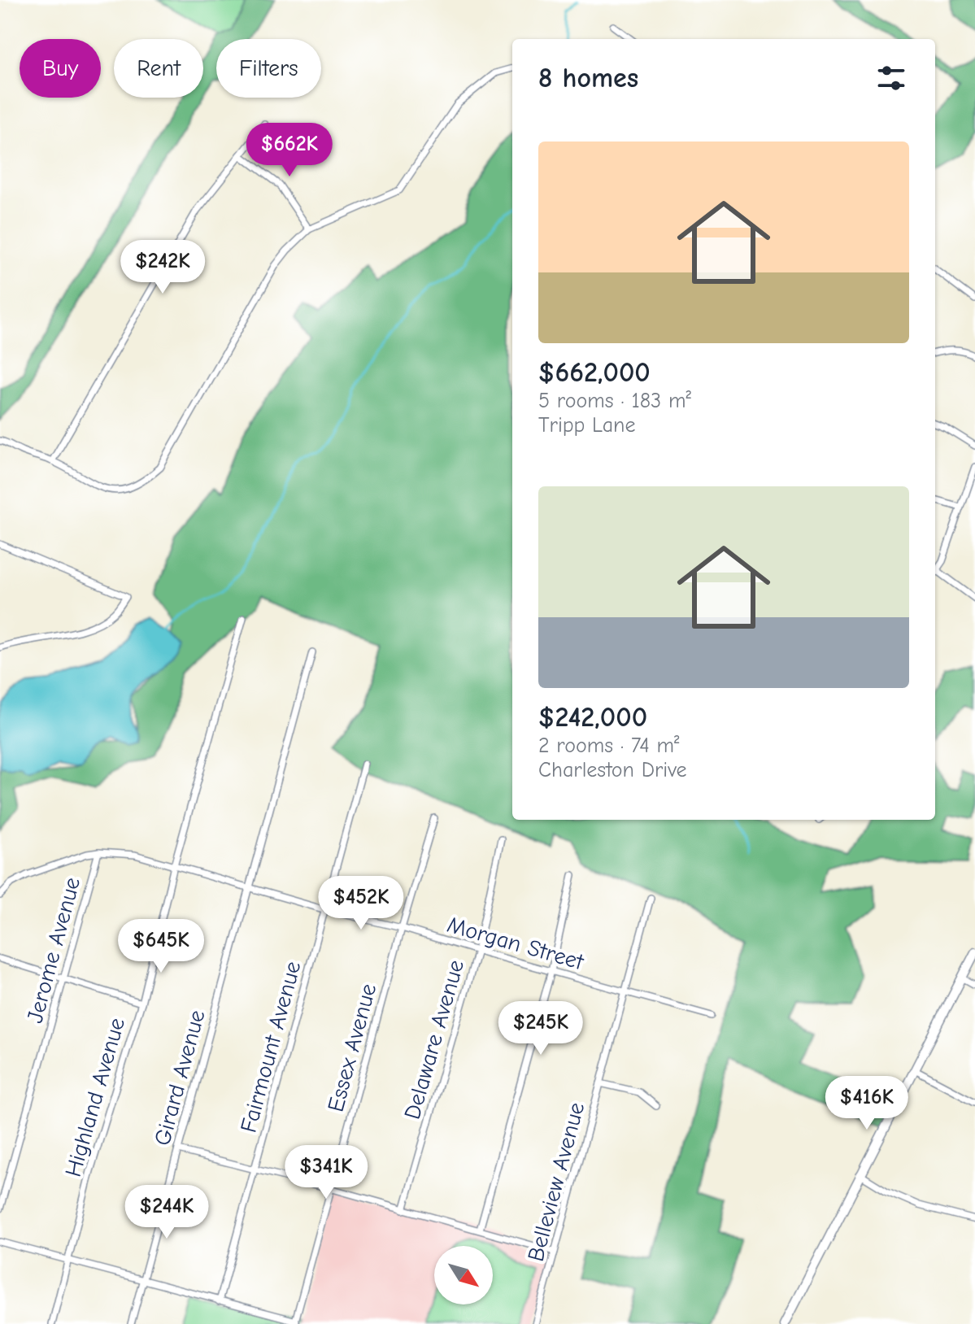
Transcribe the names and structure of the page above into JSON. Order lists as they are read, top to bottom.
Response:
{
  "streets": {
    "street": [
      "Morgan Street",
      "Jerome Avenue",
      "Delaware Avenue",
      "Fairmount Avenue",
      "Essex Avenue",
      "Girard Avenue",
      "Highland Avenue",
      "Belleview Avenue"
    ]
  },
  "crossings": [
    ["Morgan Street", "Jerome Avenue"],
    ["Morgan Street", "Delaware Avenue"],
    ["Morgan Street", "Fairmount Avenue"],
    ["Morgan Street", "Essex Avenue"],
    ["Morgan Street", "Girard Avenue"],
    ["Morgan Street", "Highland Avenue"],
    ["Morgan Street", "Belleview Avenue"]
  ],
  "north": "bottom right",
  "page": {
    "chip": ["Buy", "Rent", "Filters"],
    "heading": "8 homes",
    "list": [
      {
        "name": "$662,000",
        "note": "5 rooms · 183 m² · Tripp Lane"
      },
      {
        "name": "$242,000",
        "note": "2 rooms · 74 m² · Charleston Drive"
      }
    ],
    "price": [
      "$662K",
      "$242K",
      "$452K",
      "$645K",
      "$245K",
      "$416K",
      "$341K",
      "$244K"
    ]
  }
}
